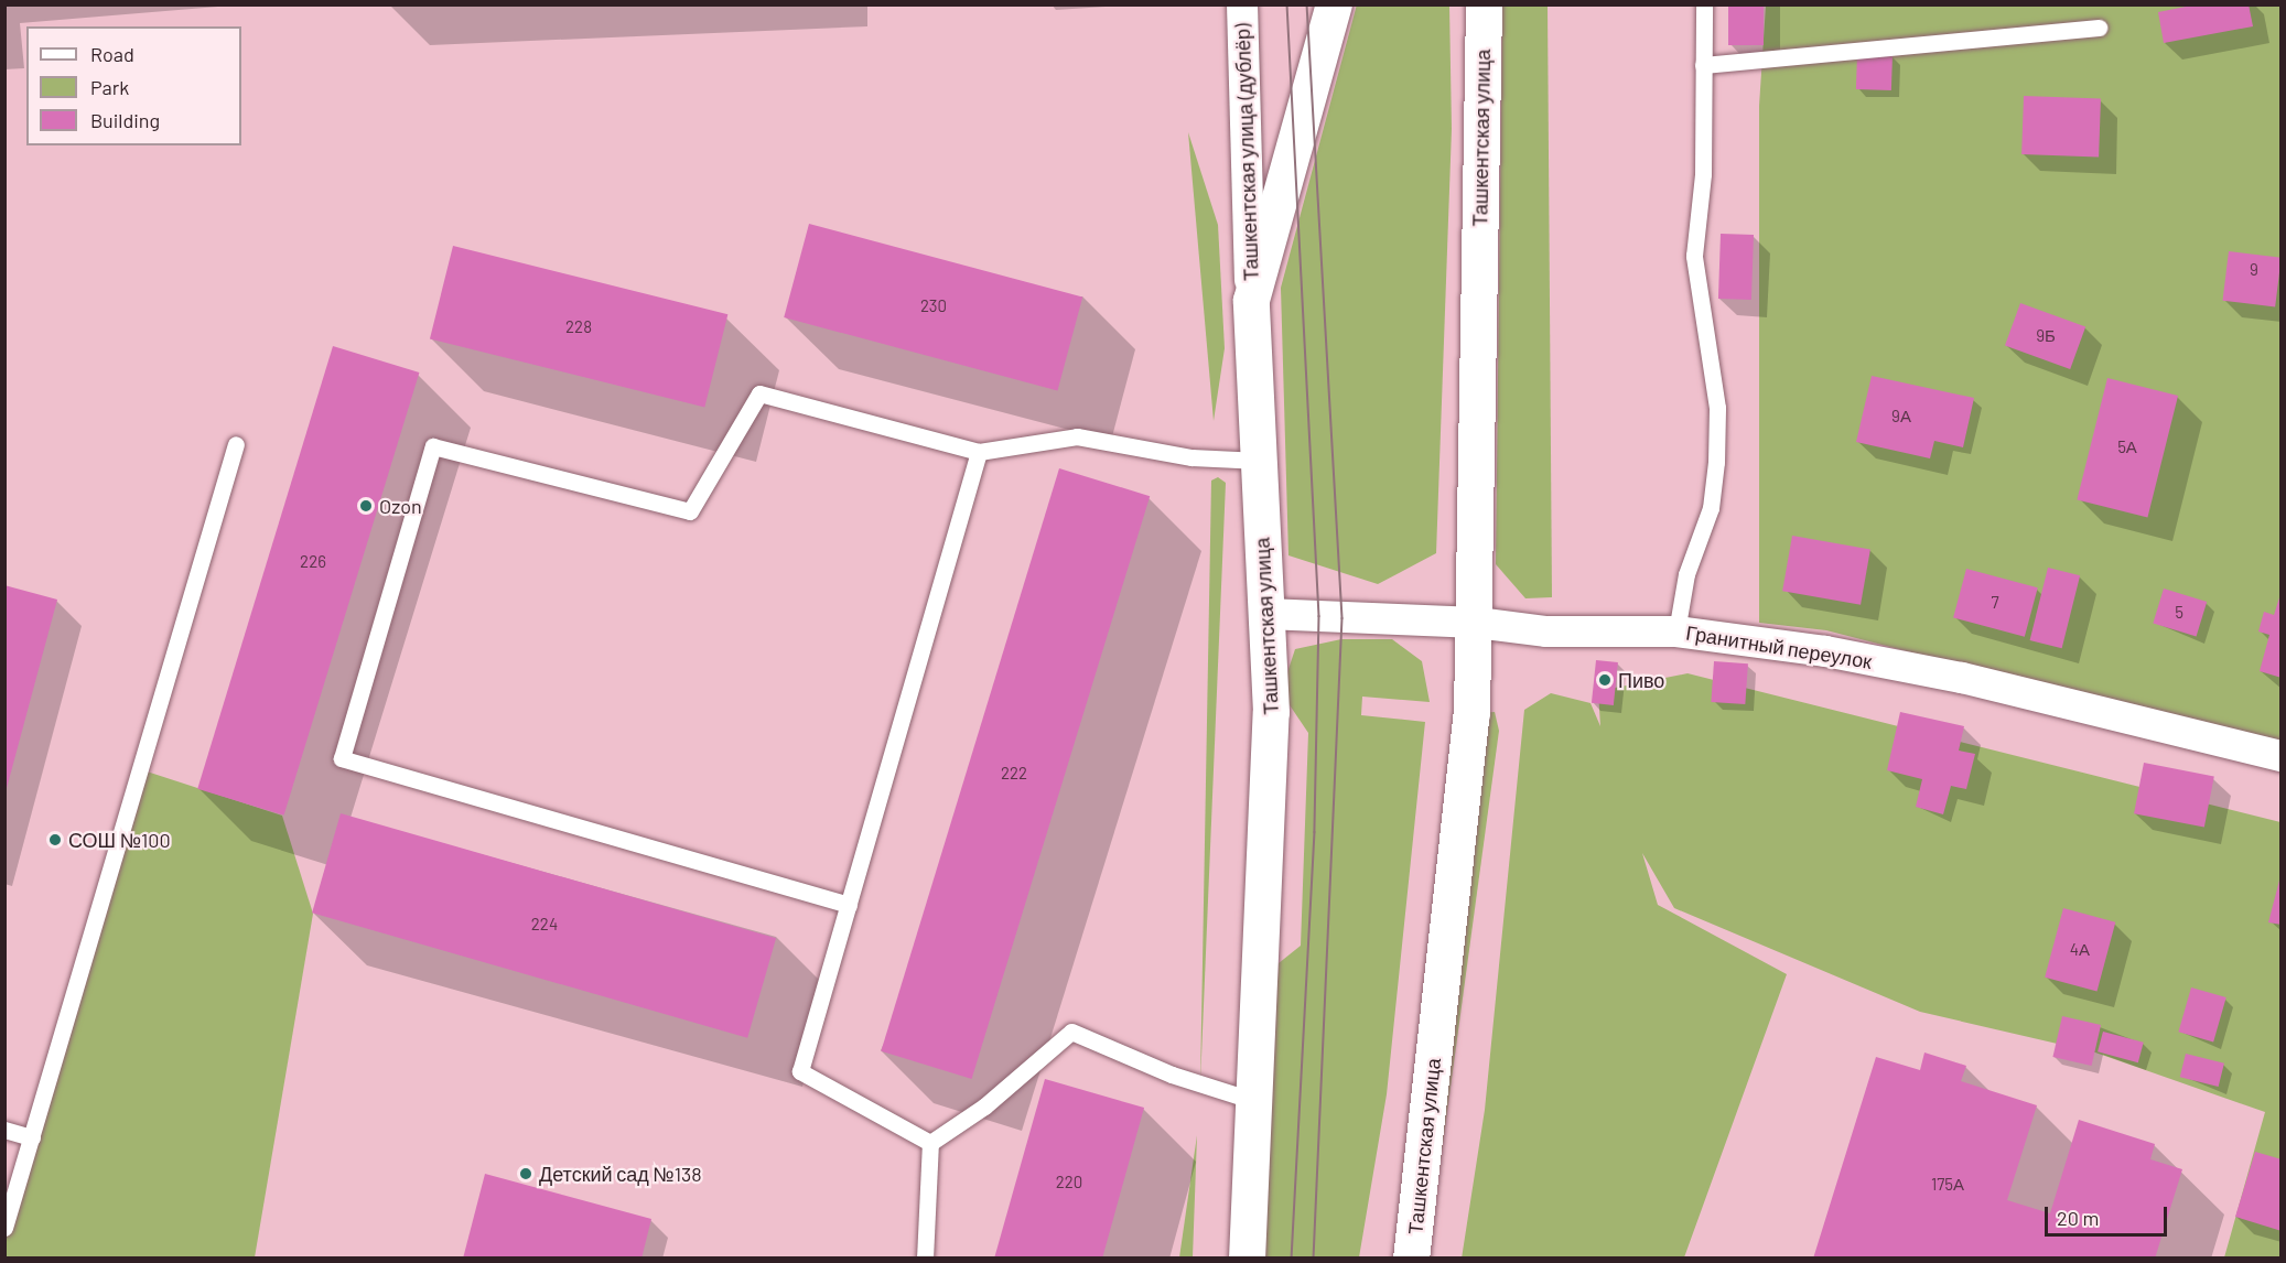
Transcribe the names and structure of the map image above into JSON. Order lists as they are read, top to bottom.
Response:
{
  "streets": {
    "main road": ["Ташкентская улица"],
    "street": ["Ташкентская улица (дублёр)", "Гранитный переулок"]
  },
  "crossings": [
    ["Ташкентская улица", "Ташкентская улица (дублёр)"],
    ["Ташкентская улица", "Гранитный переулок"]
  ],
  "places": [
    "Ozon",
    "Пиво",
    "СОШ №100",
    "Детский сад №138"
  ],
  "house_numbers": [
    "9",
    "230",
    "228",
    "9Б",
    "9А",
    "5А",
    "226",
    "7",
    "5",
    "222",
    "224",
    "4А",
    "220",
    "175А"
  ],
  "legend": ["Road", "Park", "Building"],
  "scale_bar": "20 m"
}
